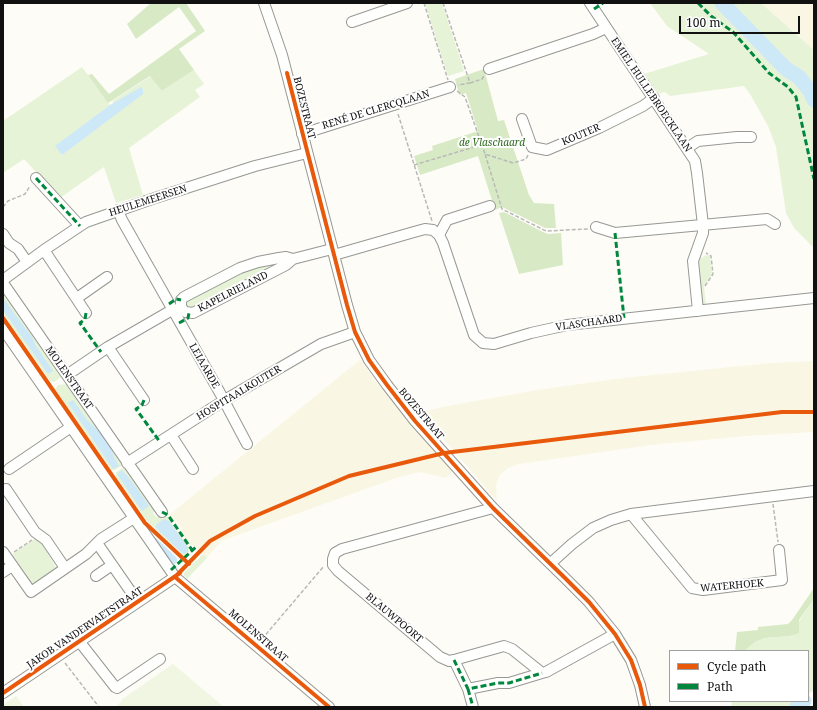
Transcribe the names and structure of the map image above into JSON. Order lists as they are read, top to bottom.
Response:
{
  "streets": {
    "street": [
      "EMIEL HULLEBROECKLAAN",
      "BOZESTRAAT",
      "RENÉ DE CLERCQLAAN",
      "KOUTER",
      "HEULEMEERSEN",
      "KAPELRIELAND",
      "VLASCHAARD",
      "LEIAARDE",
      "MOLENSTRAAT",
      "HOSPITAALKOUTER",
      "WATERHOEK",
      "BLAUWPOORT",
      "JAKOB VANDERVAETSTRAAT"
    ]
  },
  "crossings": [
    ["EMIEL HULLEBROECKLAAN", "KOUTER"],
    ["EMIEL HULLEBROECKLAAN", "VLASCHAARD"],
    ["BOZESTRAAT", "RENÉ DE CLERCQLAAN"],
    ["BOZESTRAAT", "HEULEMEERSEN"],
    ["BOZESTRAAT", "KAPELRIELAND"],
    ["BOZESTRAAT", "HOSPITAALKOUTER"],
    ["HEULEMEERSEN", "LEIAARDE"],
    ["HEULEMEERSEN", "MOLENSTRAAT"],
    ["LEIAARDE", "HOSPITAALKOUTER"],
    ["MOLENSTRAAT", "HOSPITAALKOUTER"],
    ["MOLENSTRAAT", "JAKOB VANDERVAETSTRAAT"]
  ],
  "parks": ["de Vlaschaard"],
  "legend": ["Cycle path", "Path"],
  "scale_bar": "100 m"
}
